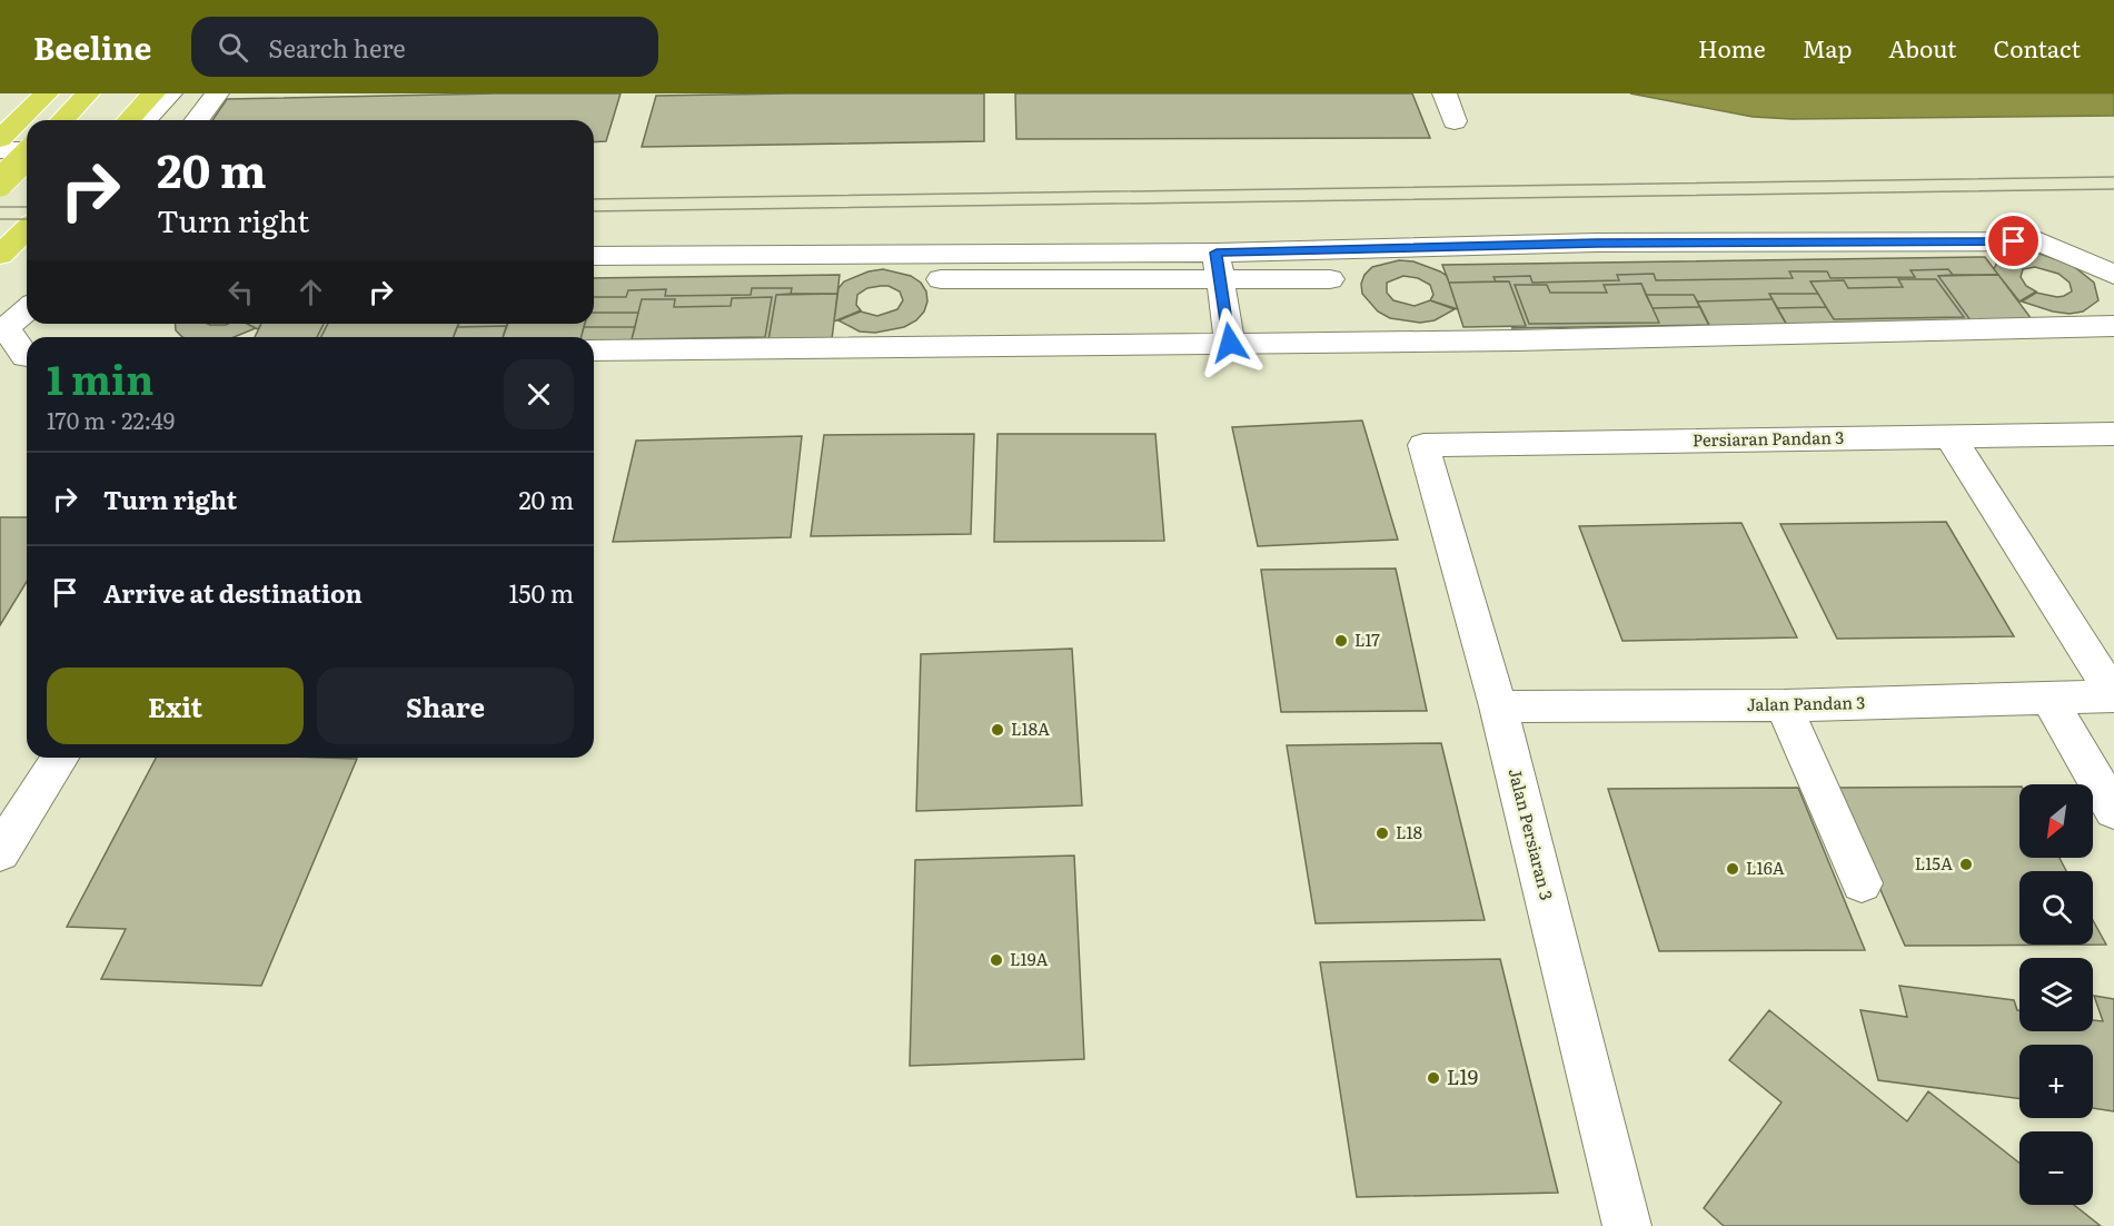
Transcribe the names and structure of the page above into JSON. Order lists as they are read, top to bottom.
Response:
{
  "streets": {
    "street": ["Persiaran Pandan 3", "Jalan Pandan 3", "Jalan Persiaran 3"]
  },
  "crossings": [
    ["Persiaran Pandan 3", "Jalan Persiaran 3"],
    ["Jalan Pandan 3", "Jalan Persiaran 3"]
  ],
  "places": [
    "L17",
    "L18A",
    "L18",
    "L15A",
    "L16A",
    "L19A",
    "L19"
  ],
  "north": "bottom left",
  "page": {
    "header": "Beeline",
    "search": "Search here",
    "nav": [
      "Home",
      "Map",
      "About",
      "Contact"
    ],
    "turn": ["20 m", "Turn right"],
    "heading": ["1 min", "170 m · 22:49"],
    "list": [
      {
        "name": "Turn right",
        "value": "20 m"
      },
      {
        "name": "Arrive at destination",
        "value": "150 m"
      }
    ],
    "buttons": ["Exit", "Share"],
    "map_buttons": ["+", "−"]
  }
}
